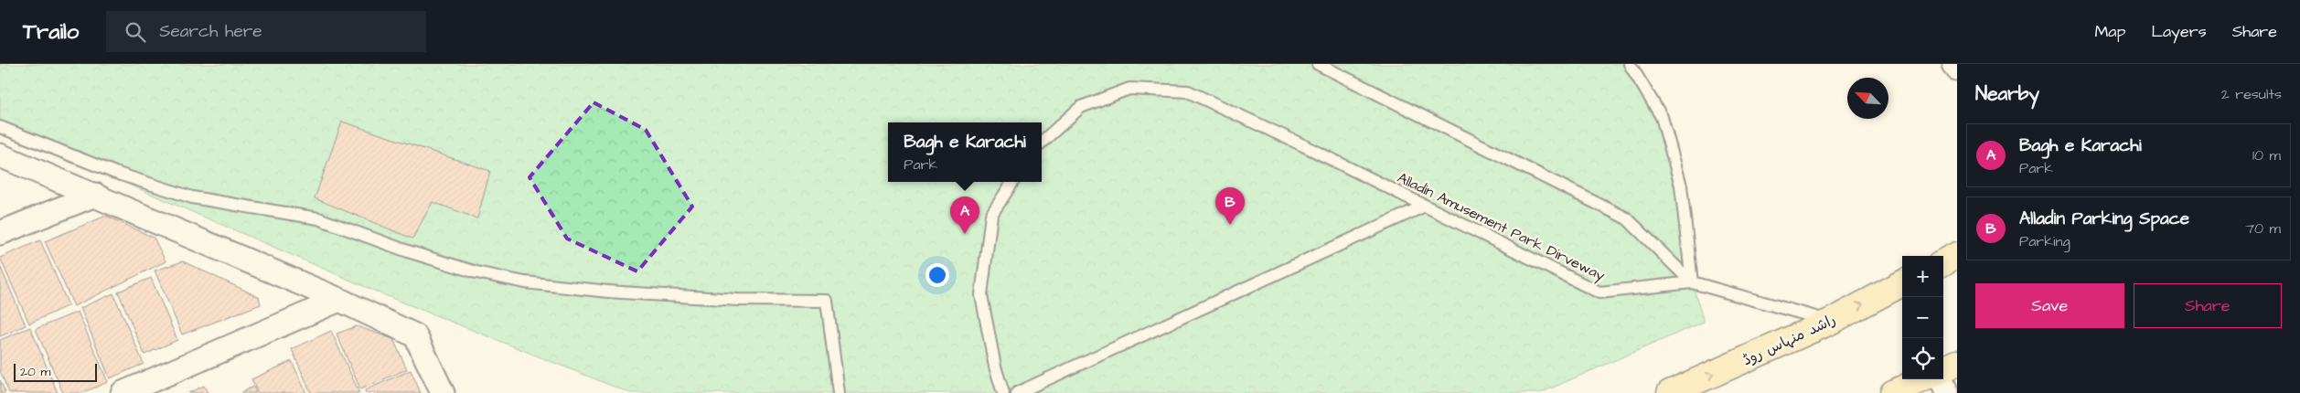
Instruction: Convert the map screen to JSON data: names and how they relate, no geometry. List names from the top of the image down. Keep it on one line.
{"streets":{"main road":["راشد منہاس روڈ"],"lane":["Alladin Amusement Park Dirveway"]},"one_way":["راشد منہاس روڈ"],"scale_bar":"20 m","north":"top left","page":{"header":"Trailo","search":"Search here","nav":["Map","Layers","Share"],"heading":["Nearby","2 results"],"popup":["Bagh e Karachi","Park"],"list":[{"mark":"A","name":"Bagh e Karachi","note":"Park","value":"10 m"},{"mark":"B","name":"Alladin Parking Space","note":"Parking","value":"70 m"}],"pins":["B","A"],"map_buttons":["+","−"],"buttons":["Save","Share"],"scale":"20 m"}}
